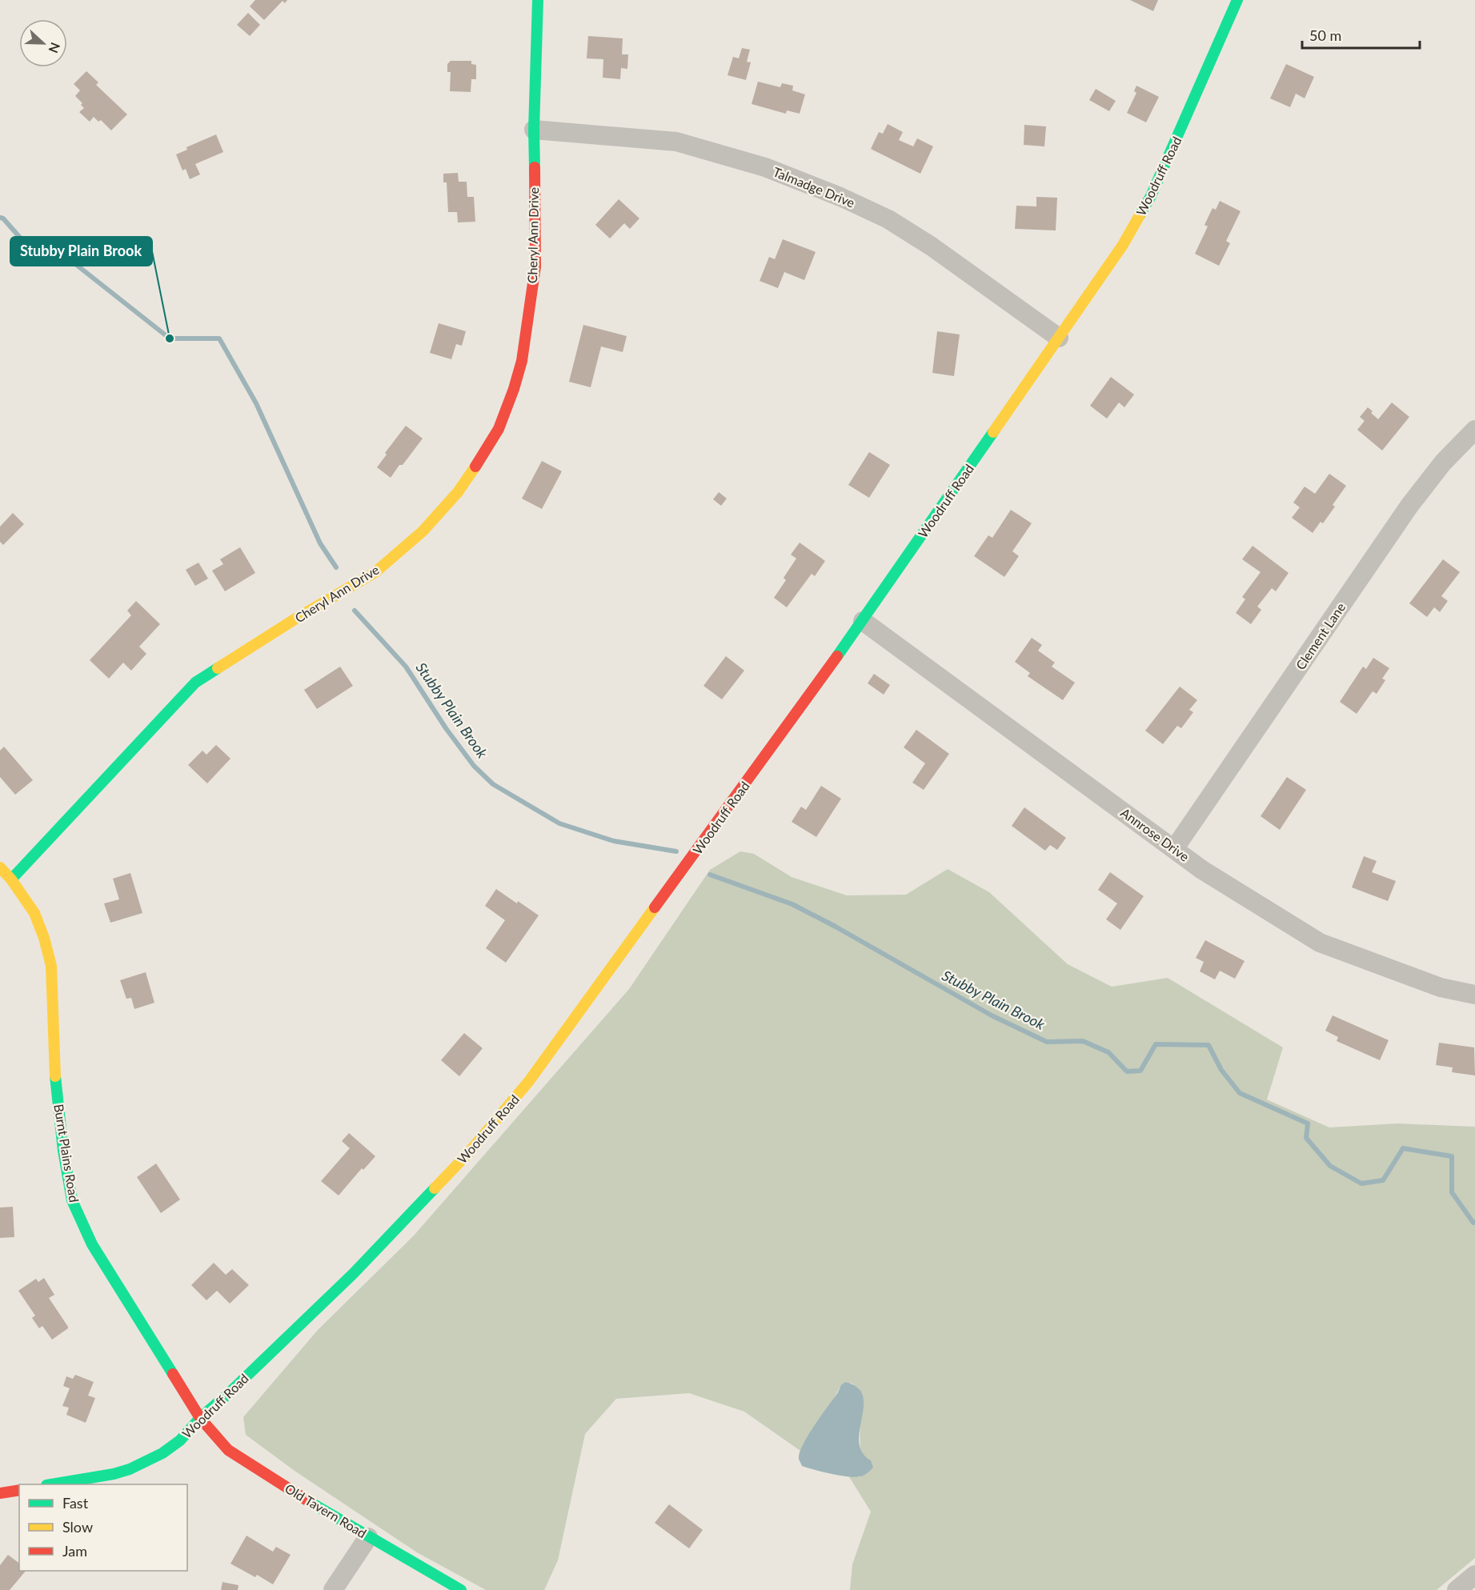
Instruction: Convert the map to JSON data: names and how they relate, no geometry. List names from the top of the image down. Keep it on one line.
{"streets":{"street":["Woodruff Road","Talmadge Drive","Cheryl Ann Drive","Clement Lane","Annrose Drive","Burnt Plains Road","Old Tavern Road"]},"crossings":[["Woodruff Road","Talmadge Drive"],["Woodruff Road","Annrose Drive"],["Woodruff Road","Burnt Plains Road"],["Woodruff Road","Old Tavern Road"],["Talmadge Drive","Cheryl Ann Drive"],["Cheryl Ann Drive","Burnt Plains Road"],["Clement Lane","Annrose Drive"],["Burnt Plains Road","Old Tavern Road"]],"water":["Stubby Plain Brook"],"places":["Stubby Plain Brook"],"legend":["Fast","Slow","Jam"],"scale_bar":"50 m","north":"right"}
